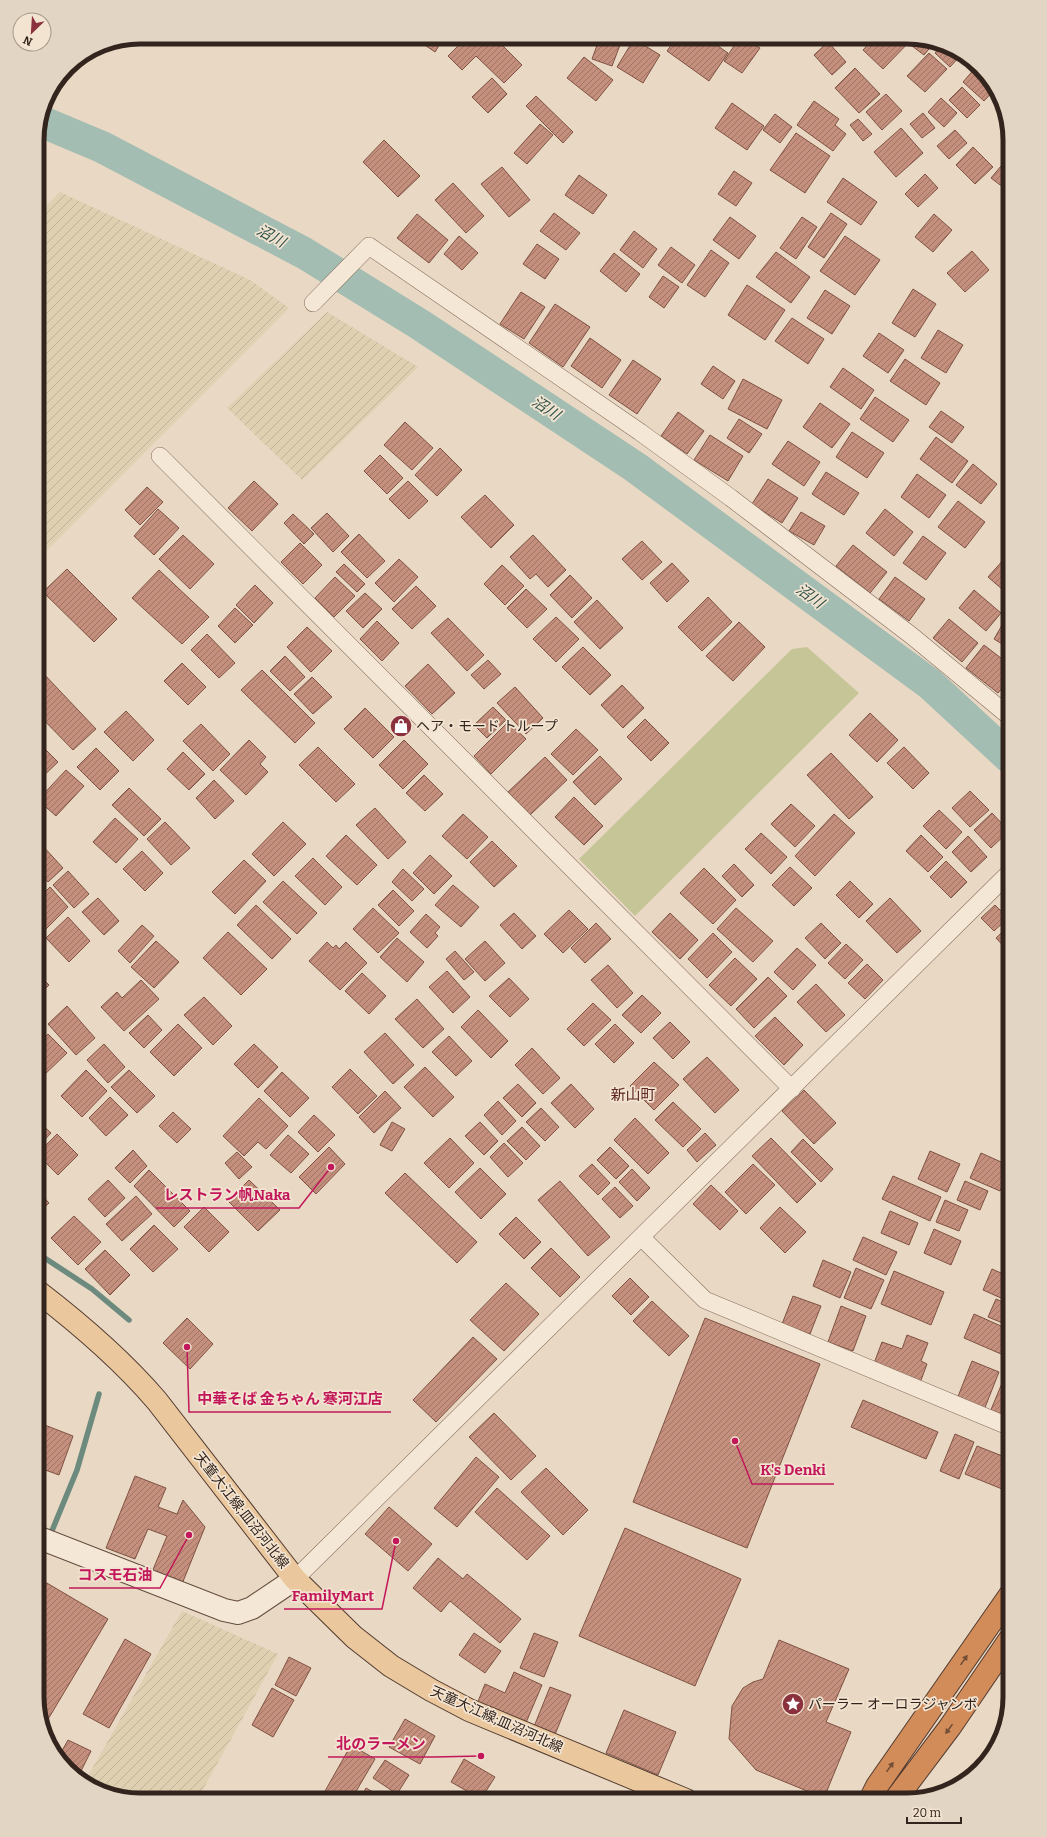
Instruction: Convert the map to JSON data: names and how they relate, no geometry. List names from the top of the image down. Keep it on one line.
{"streets":{"main road":["天童大江線;皿沼河北線"]},"districts":["新山町"],"water":["沼川"],"places":{"shop":["ヘア・モード トループ"],"other":["レストラン帆Naka","中華そば 金ちゃん 寒河江店","K's Denki","コスモ石油","FamilyMart","北のラーメン"],"place":["パーラー オーロラジャンボ"]},"scale_bar":"20 m","north":"bottom left"}
